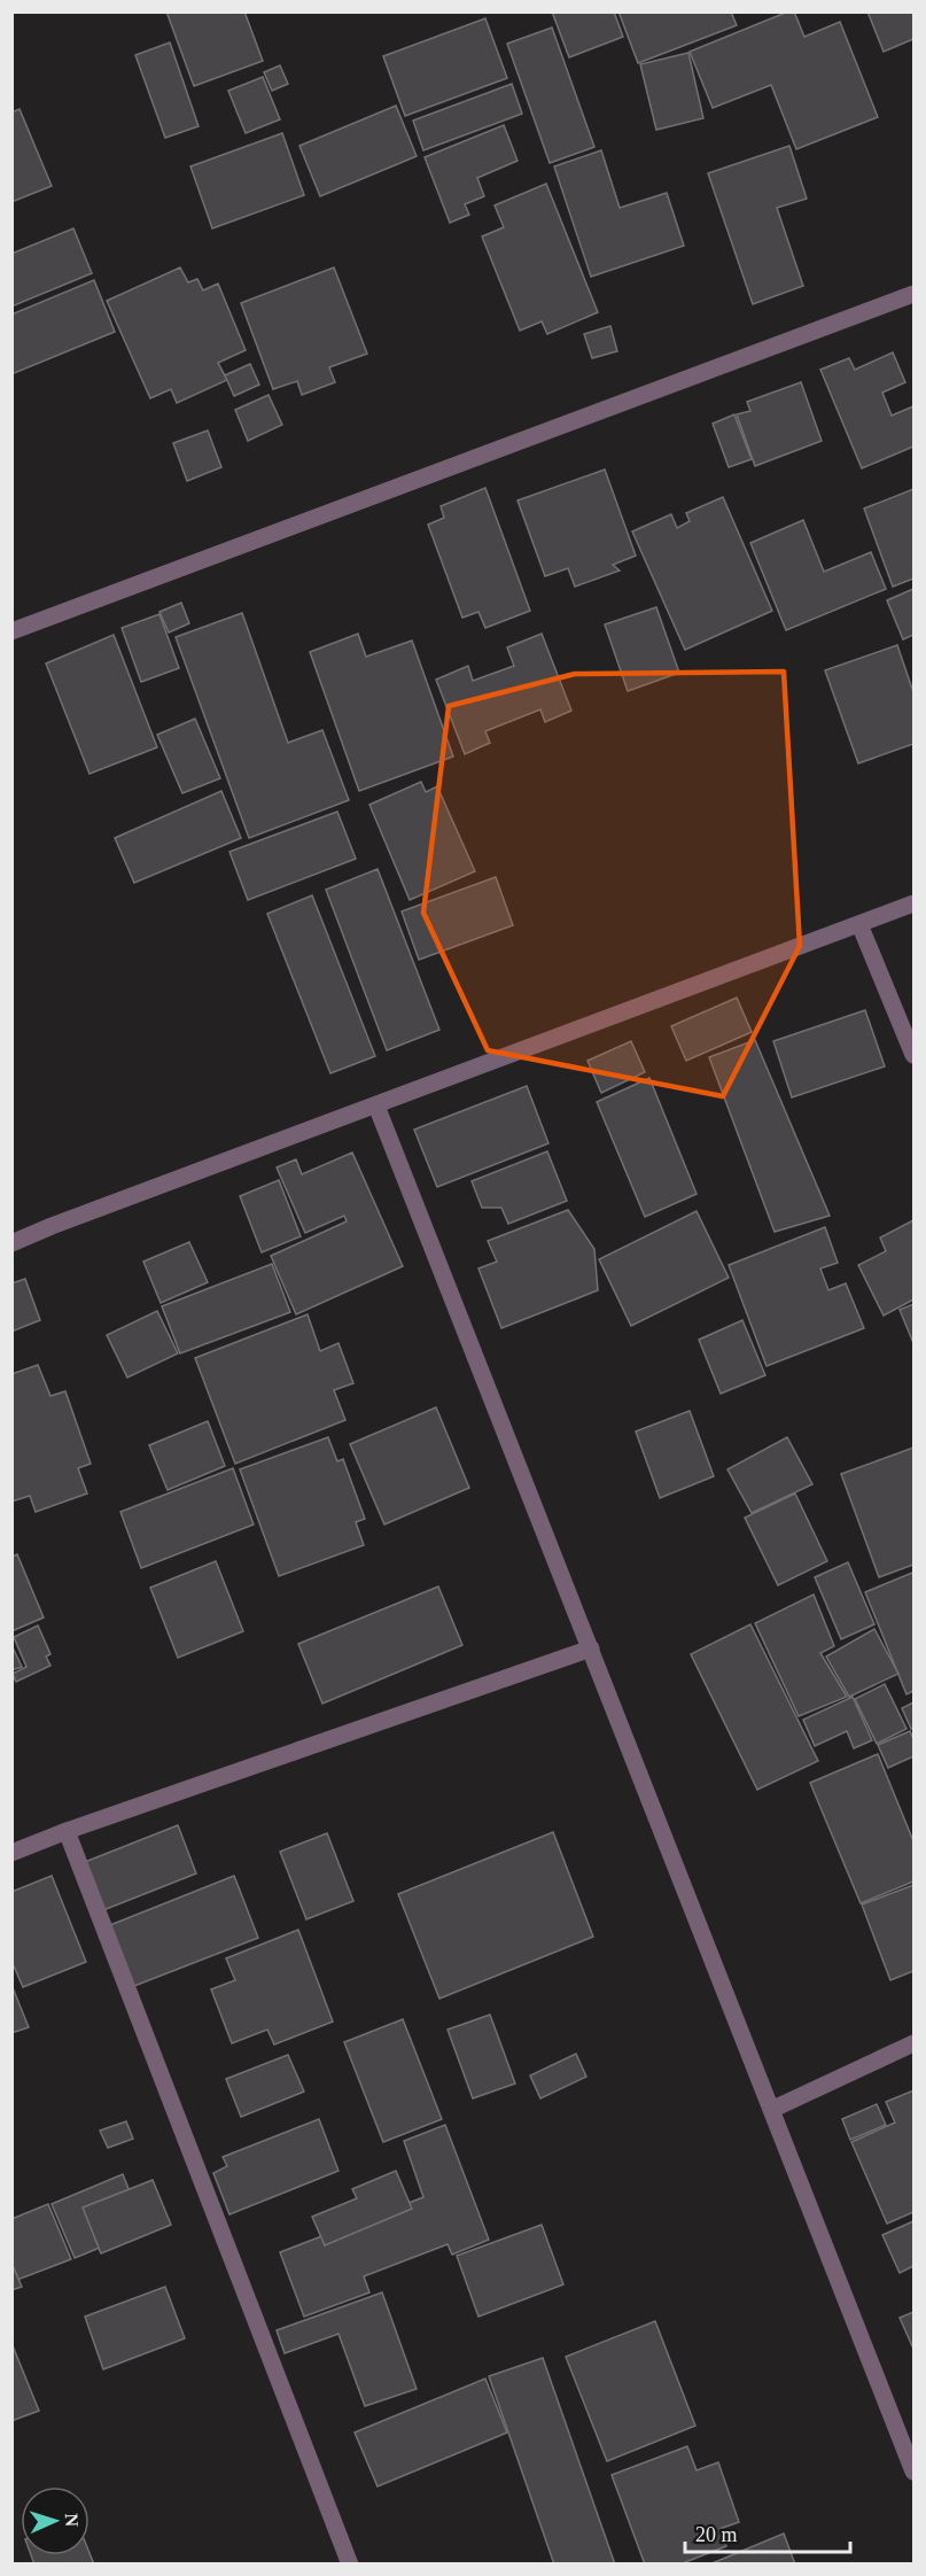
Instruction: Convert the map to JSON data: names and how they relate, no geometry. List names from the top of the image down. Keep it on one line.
{"scale_bar":"20 m","north":"right"}
